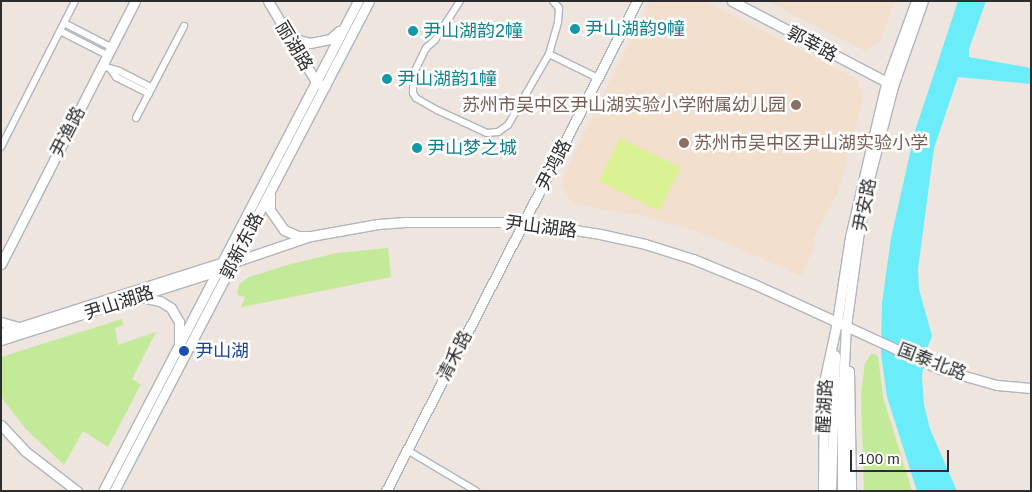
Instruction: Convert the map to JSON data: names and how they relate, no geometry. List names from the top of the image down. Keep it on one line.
{"streets":{"main road":["郭莘路","丽湖路","尹渔路","尹鸿路","尹安路","尹山湖路","郭新东路","清禾路","国泰北路","醒湖路"]},"crossings":[["郭莘路","尹安路"],["丽湖路","郭新东路"],["尹鸿路","尹山湖路"],["尹鸿路","清禾路"],["尹安路","尹山湖路"],["尹安路","国泰北路"],["尹安路","醒湖路"],["尹山湖路","郭新东路"],["尹山湖路","清禾路"],["尹山湖路","国泰北路"],["尹山湖路","醒湖路"],["国泰北路","醒湖路"]],"places":["尹山湖韵9幢","尹山湖韵2幢","尹山湖韵1幢","苏州市吴中区尹山湖实验小学附属幼儿园","苏州市吴中区尹山湖实验小学","尹山梦之城","尹山湖"],"scale_bar":"100 m"}
